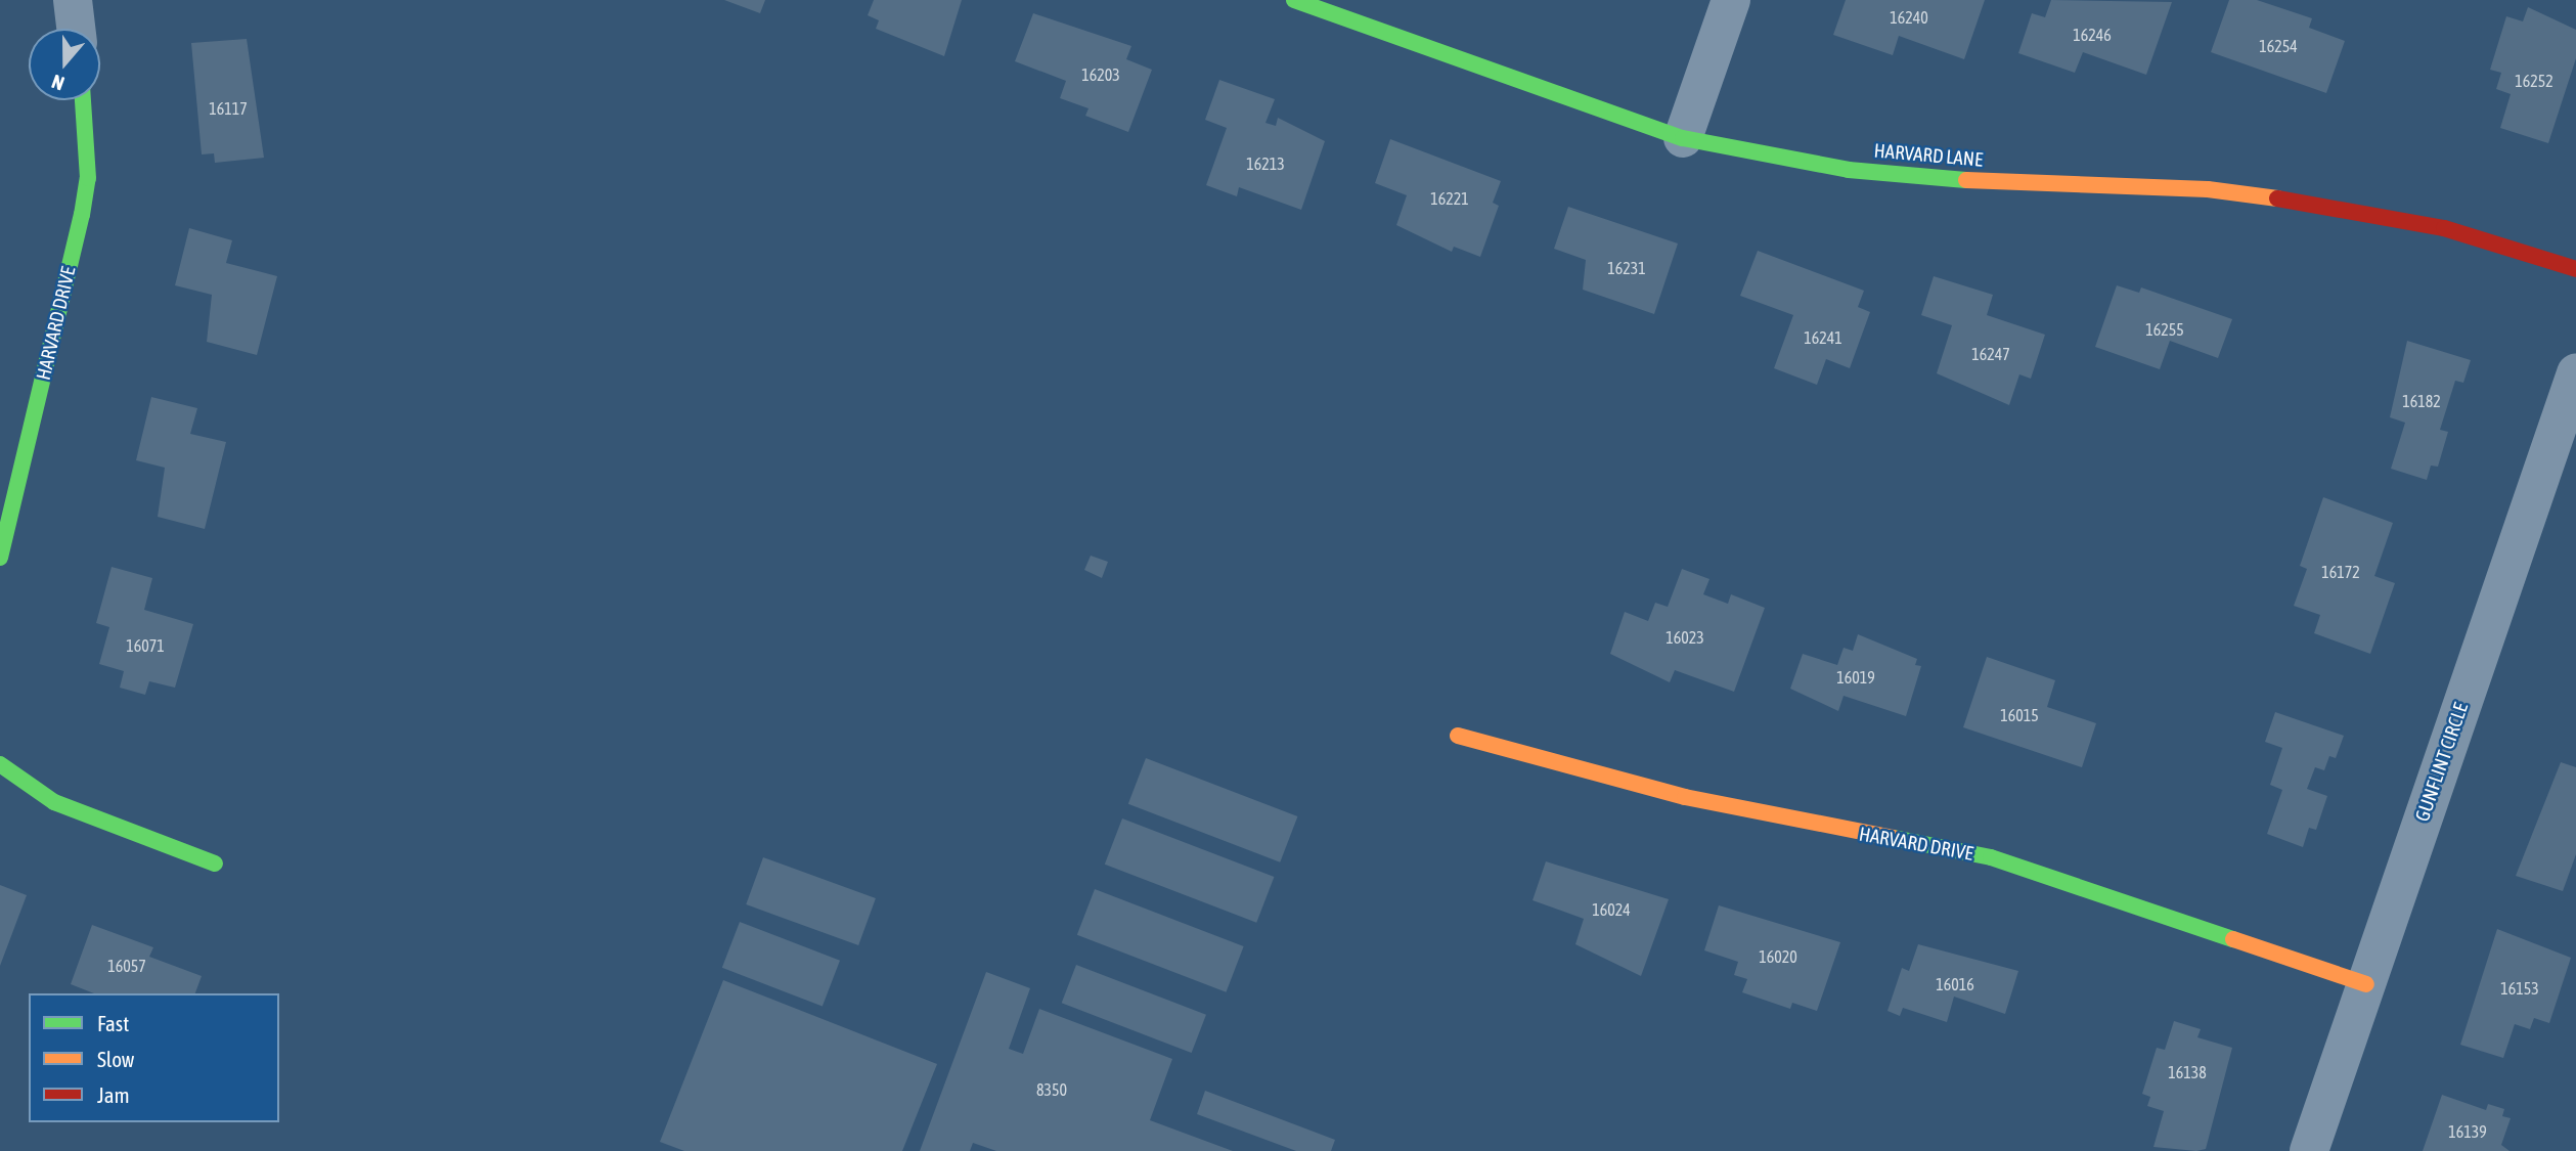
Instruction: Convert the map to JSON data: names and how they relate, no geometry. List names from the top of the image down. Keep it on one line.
{"streets":{"street":["HARVARD LANE","HARVARD DRIVE","GUNFLINT CIRCLE"]},"crossings":[["HARVARD DRIVE","GUNFLINT CIRCLE"]],"house_numbers":["16240","16246","16254","16203","16252","16117","16213","16221","16231","16255","16241","16247","16182","16172","16023","16071","16019","16015","16024","16020","16057","16016","16153","16138","8350","16139"],"legend":["Fast","Slow","Jam"],"north":"bottom"}
